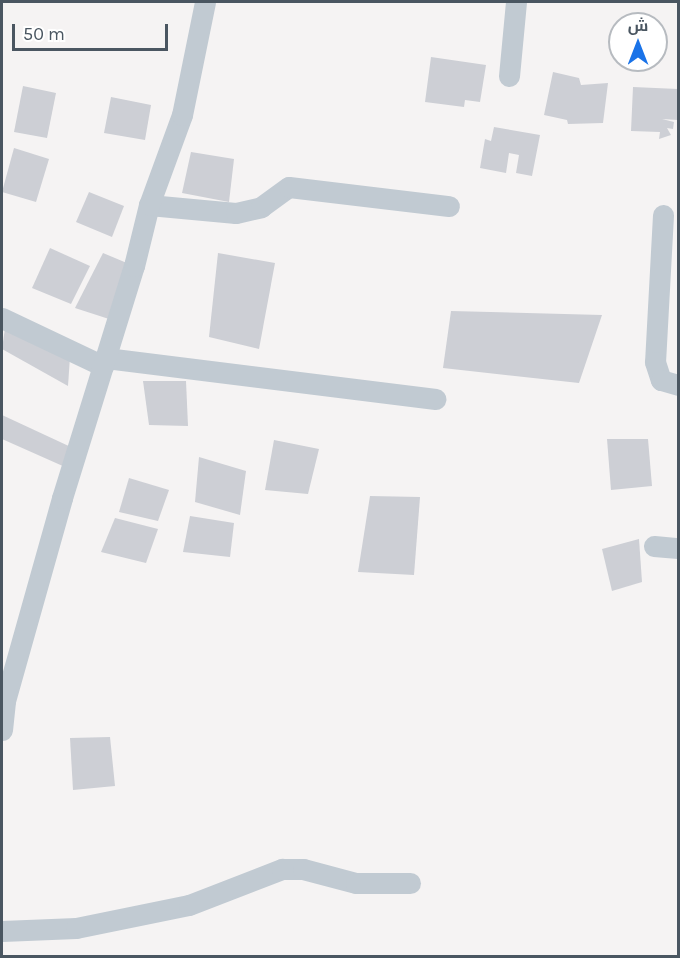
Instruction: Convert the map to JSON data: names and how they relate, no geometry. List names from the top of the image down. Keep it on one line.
{"scale_bar":"50 m","north":"top"}
